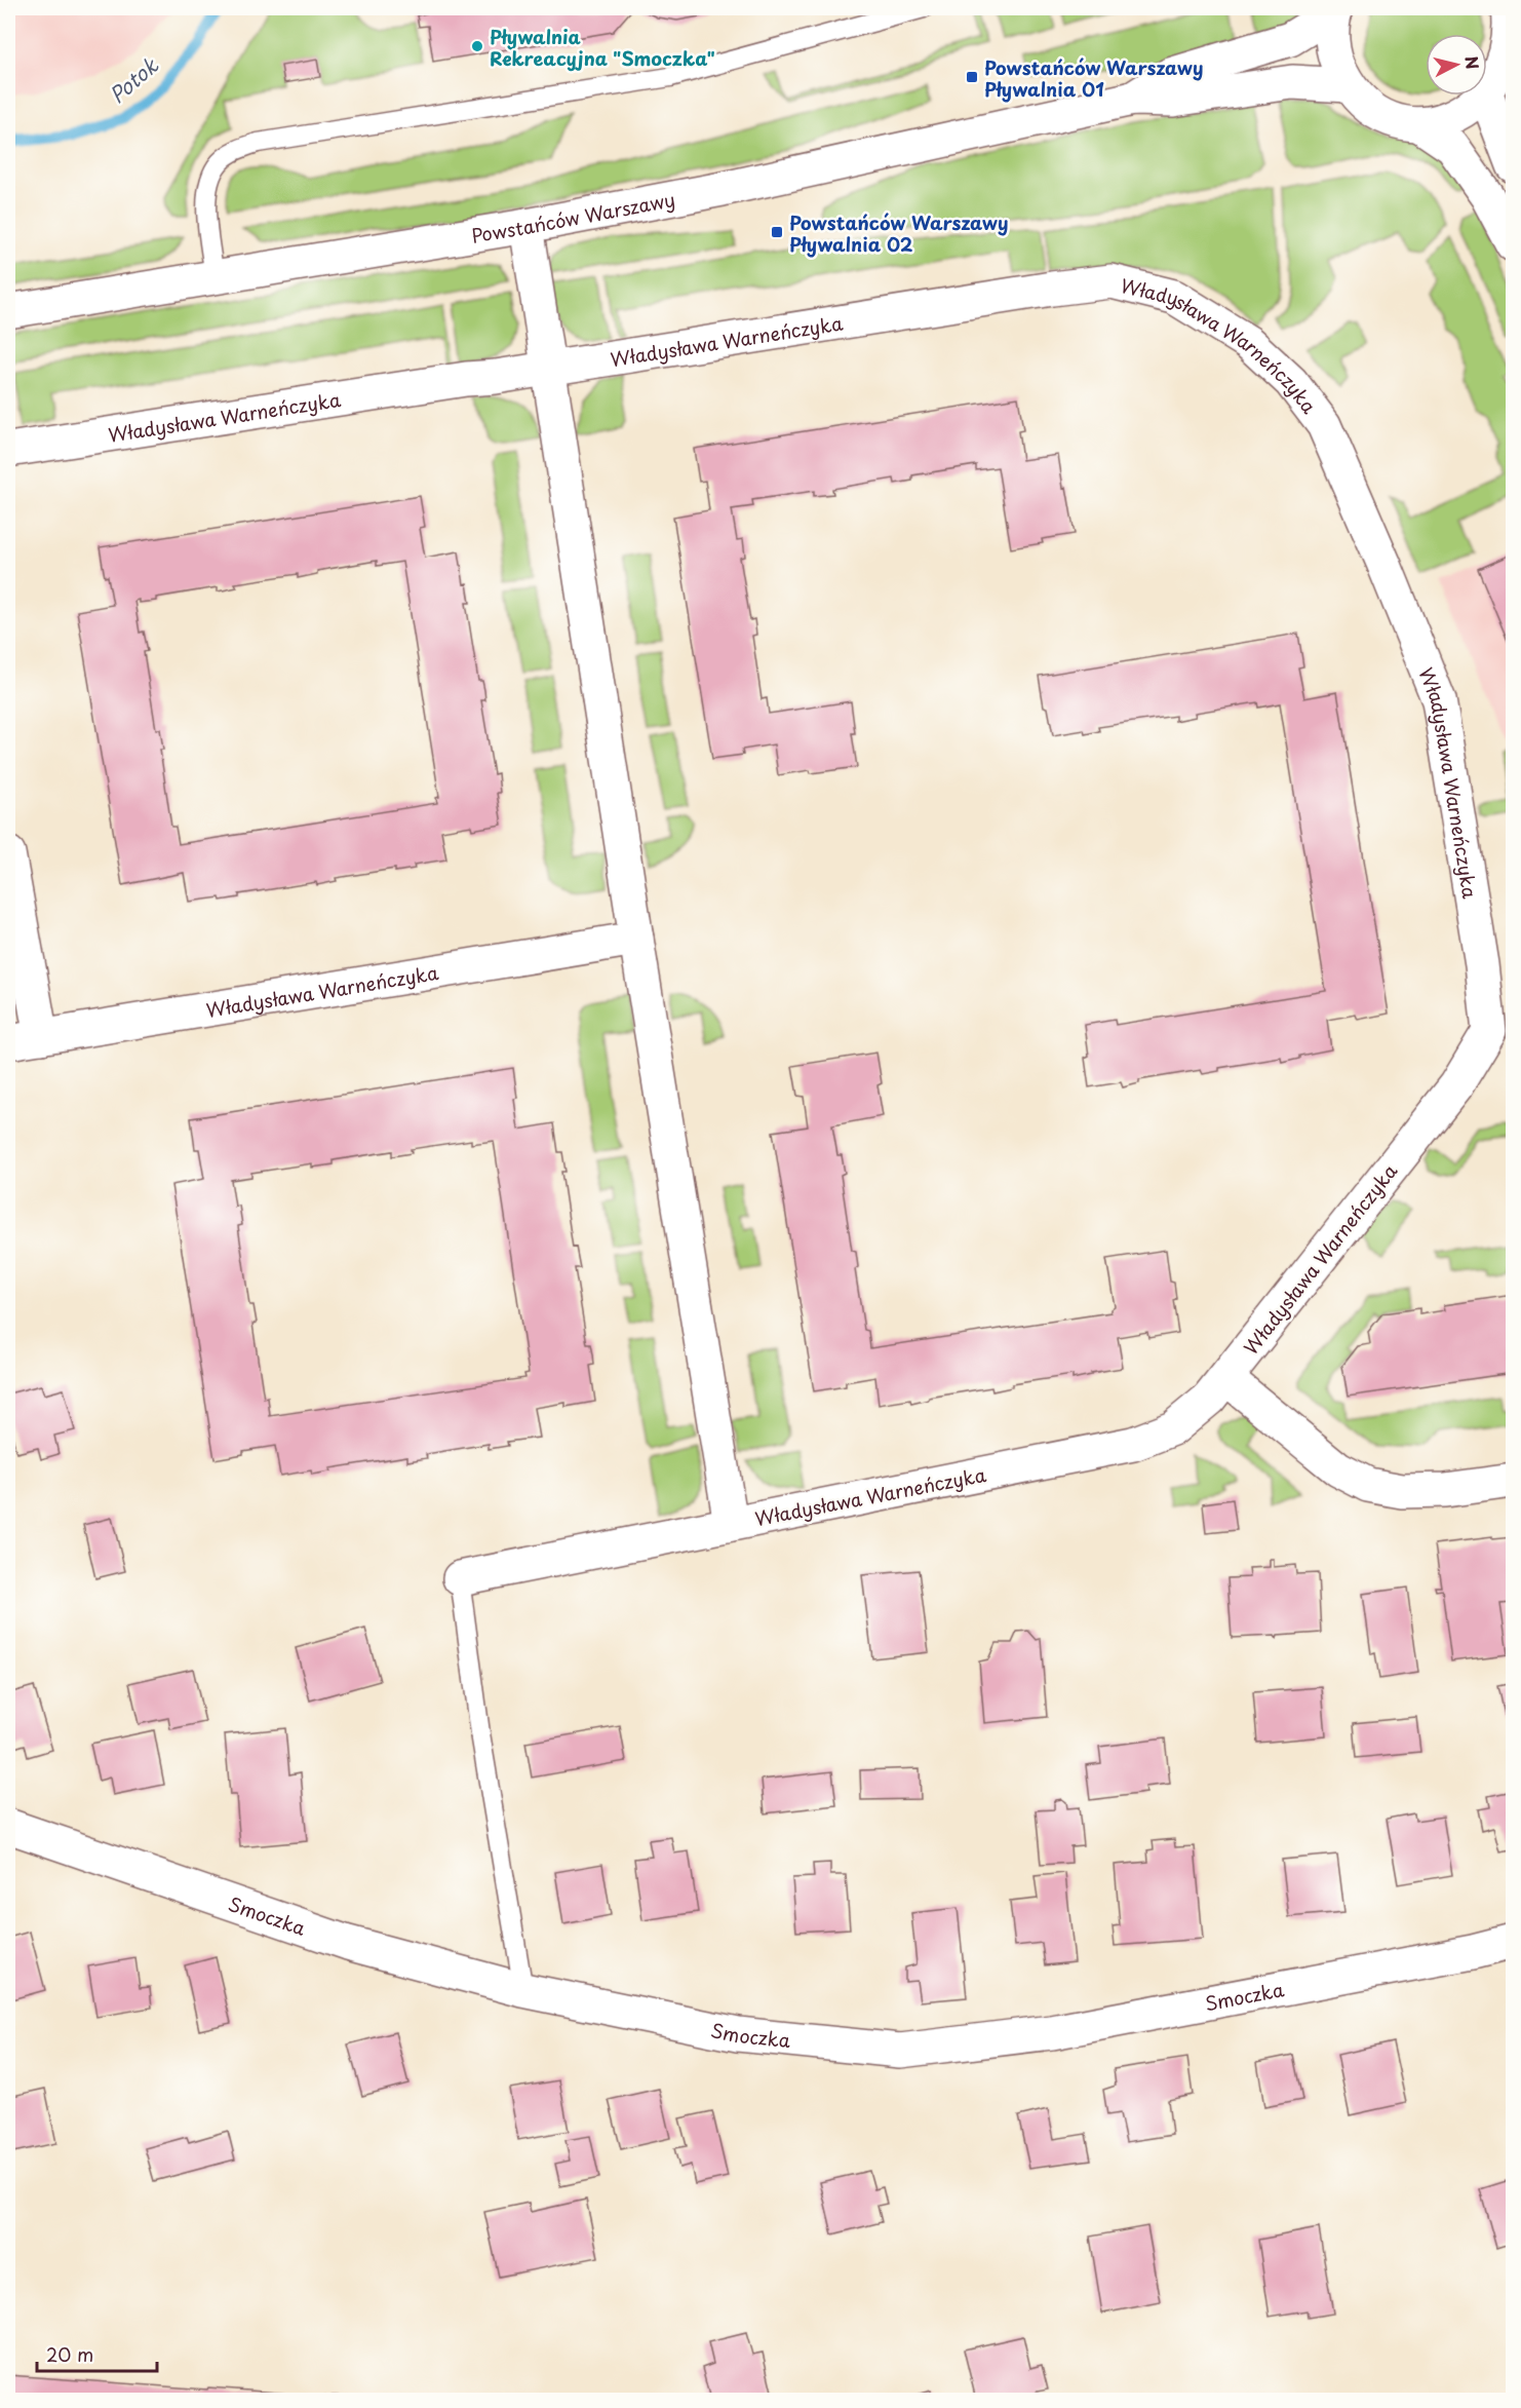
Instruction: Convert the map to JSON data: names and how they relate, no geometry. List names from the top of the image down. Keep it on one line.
{"streets":{"street":["Powstańców Warszawy","Władysława Warneńczyka","Smoczka"]},"crossings":[["Powstańców Warszawy","Władysława Warneńczyka"]],"water":["Potok"],"places":{"other":["Pływalnia Rekreacyjna \"Smoczka\""],"transit":["Powstańców Warszawy Pływalnia 01","Powstańców Warszawy Pływalnia 02"]},"scale_bar":"20 m","north":"right"}
